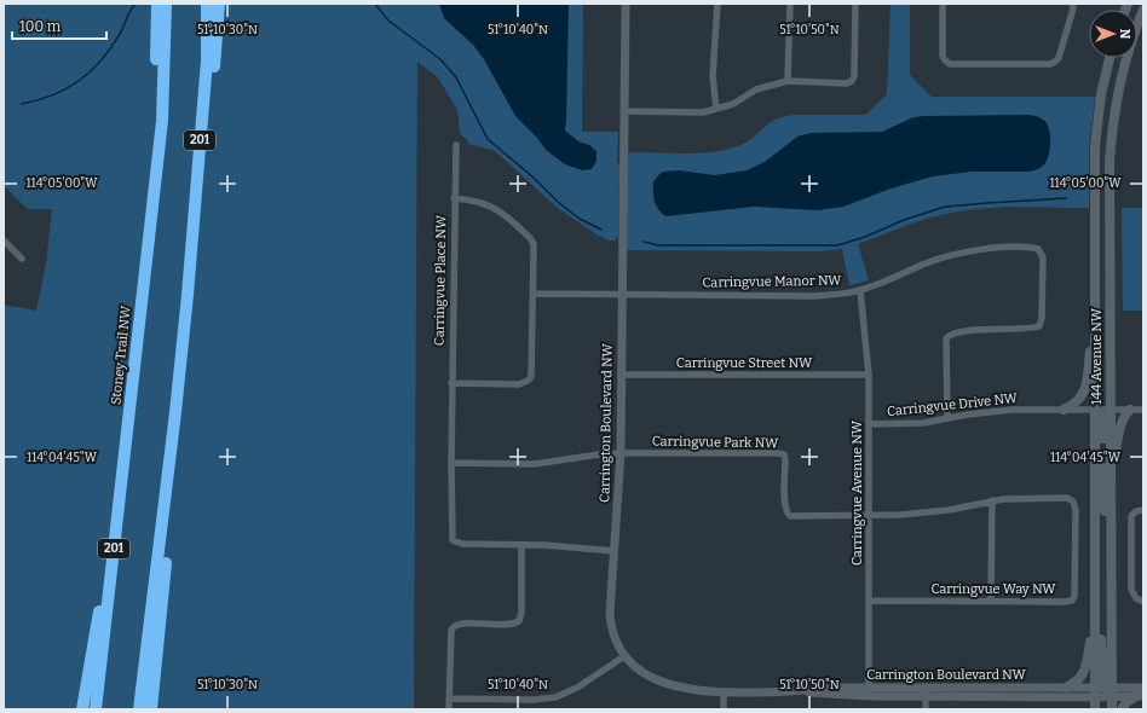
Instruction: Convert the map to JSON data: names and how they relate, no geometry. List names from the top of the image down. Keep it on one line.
{"streets":{"highway":["201","Stoney Trail NW"],"main road":["144 Avenue NW"],"street":["Carringvue Place NW","Carringvue Manor NW","Carringvue Street NW","Carringvue Drive NW","Carrington Boulevard NW","Carringvue Park NW","Carringvue Avenue NW","Carringvue Way NW"]},"crossings":[["Carringvue Place NW","Carringvue Manor NW"],["Carringvue Place NW","Carrington Boulevard NW"],["Carringvue Manor NW","Carringvue Drive NW"],["Carringvue Manor NW","Carrington Boulevard NW"],["Carringvue Manor NW","Carringvue Avenue NW"],["144 Avenue NW","Carringvue Drive NW"],["144 Avenue NW","Carrington Boulevard NW"],["Carringvue Street NW","Carrington Boulevard NW"],["Carringvue Street NW","Carringvue Avenue NW"],["Carringvue Drive NW","Carringvue Avenue NW"],["Carrington Boulevard NW","Carringvue Park NW"],["Carrington Boulevard NW","Carringvue Avenue NW"],["Carringvue Park NW","Carringvue Avenue NW"],["Carringvue Park NW","Carringvue Way NW"],["Carringvue Avenue NW","Carringvue Way NW"]],"scale_bar":"100 m","north":"right","coordinates":["51°10'30\"N","51°10'40\"N","51°10'50\"N","114°05'00\"W","114°04'45\"W"]}
